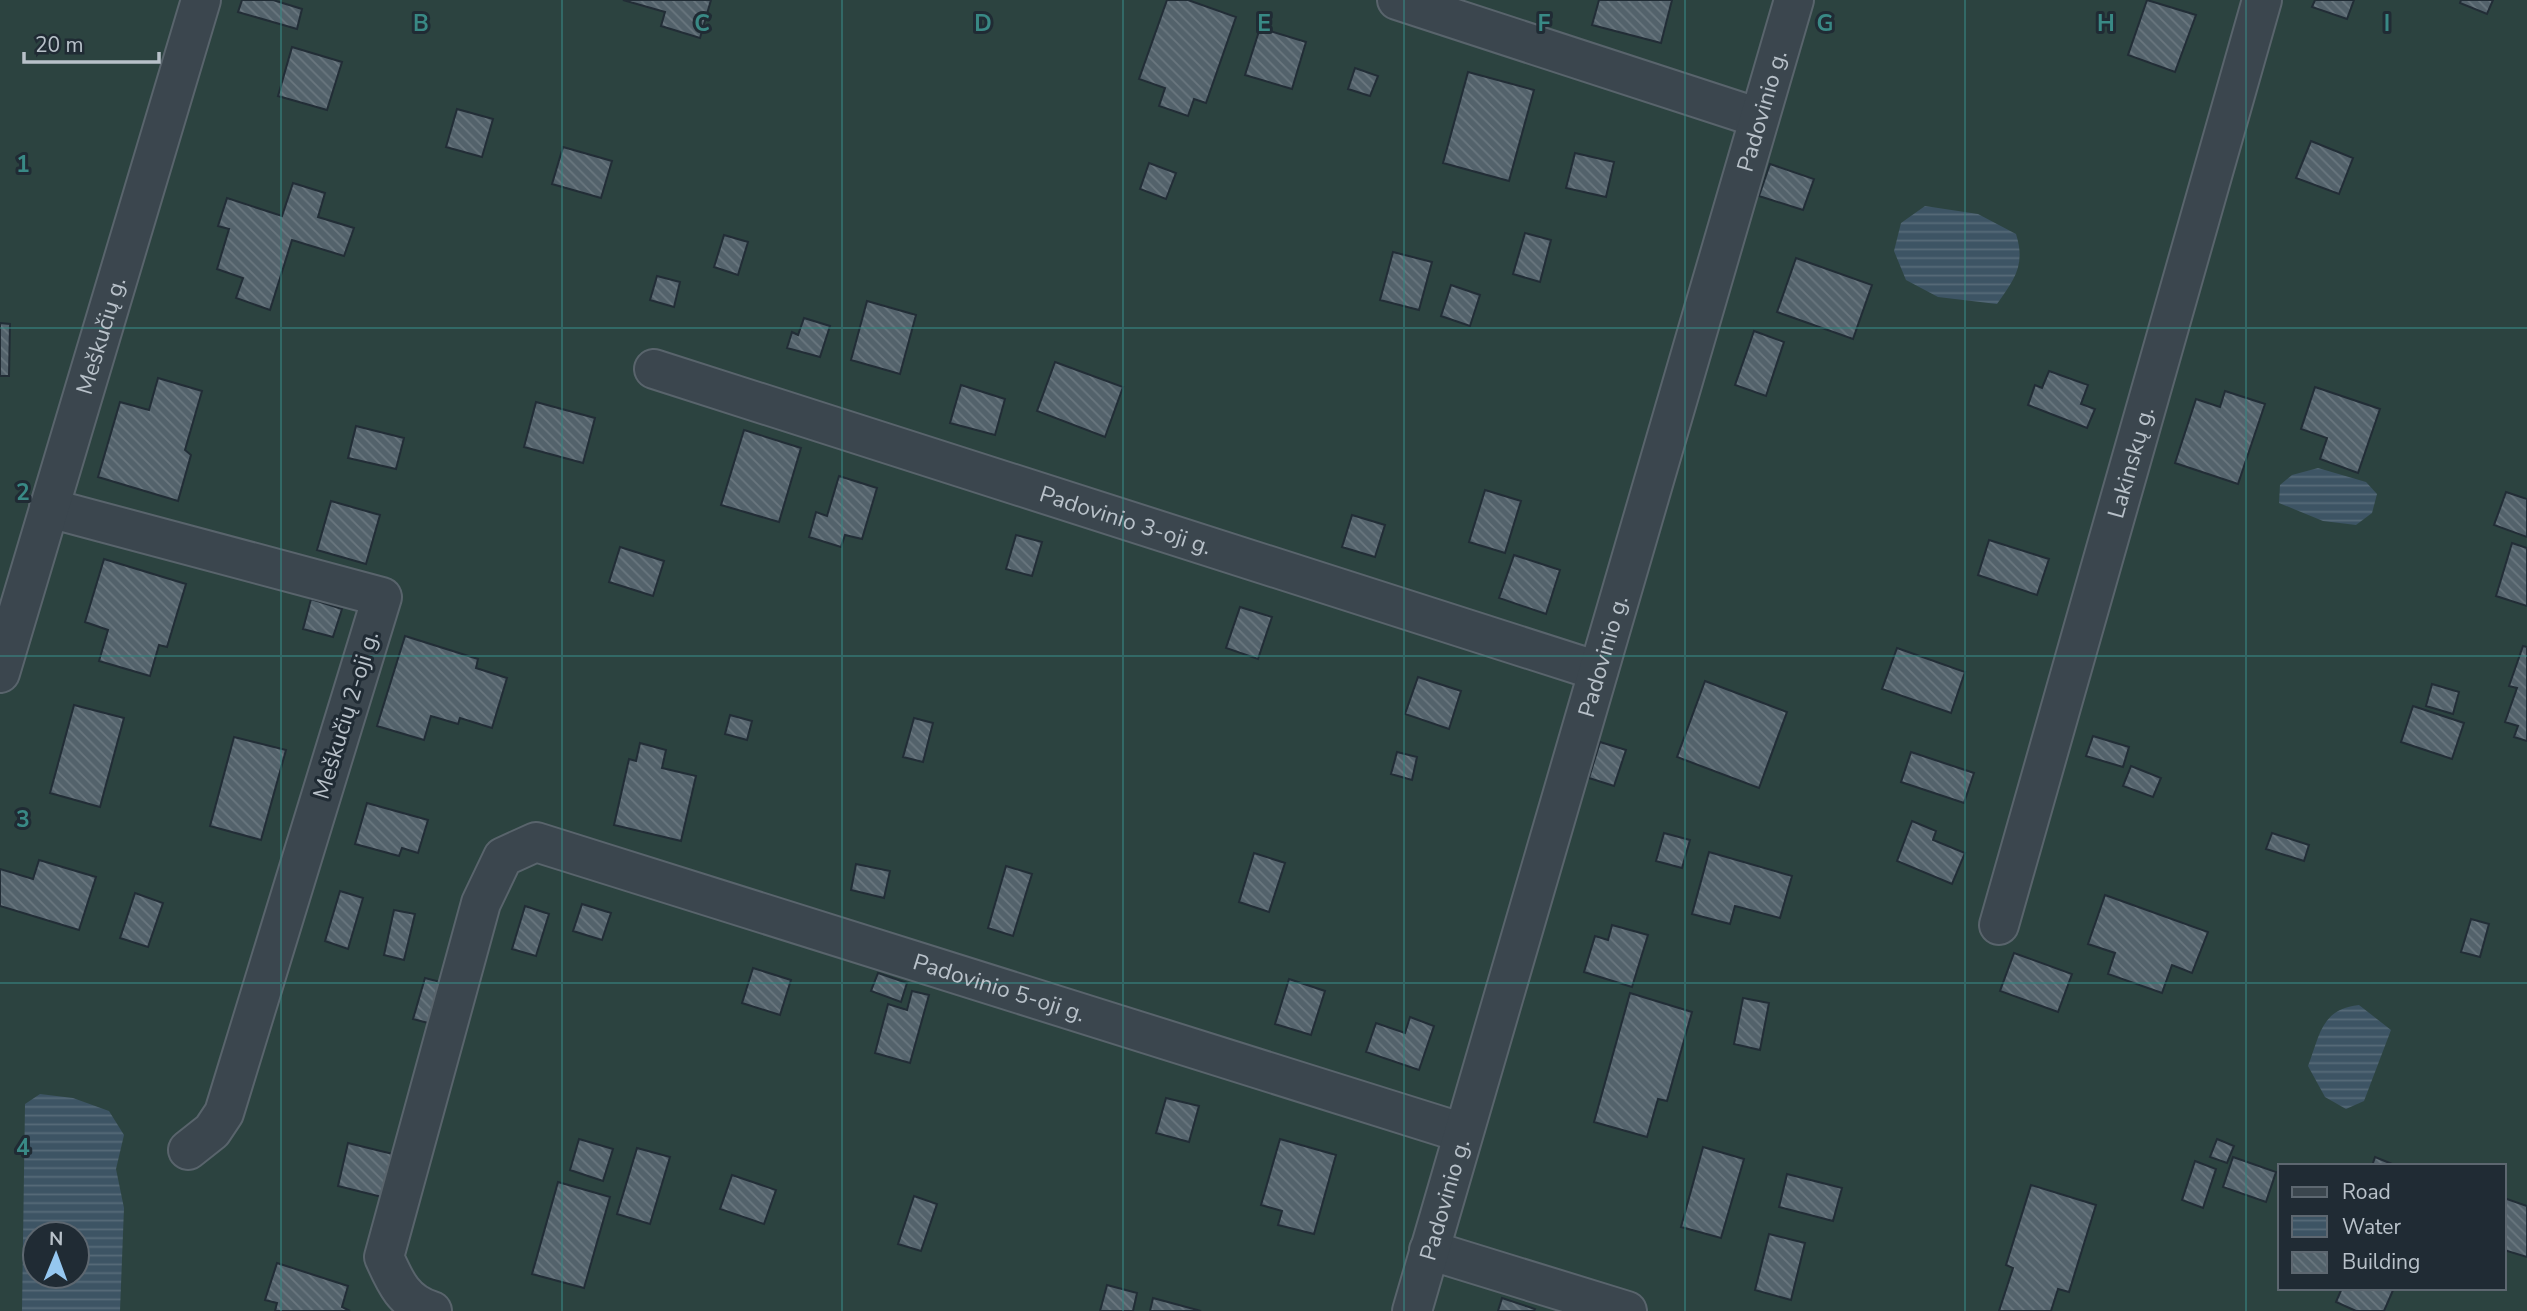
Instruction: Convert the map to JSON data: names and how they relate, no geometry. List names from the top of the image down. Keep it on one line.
{"streets":{"street":["Padovinio g.","Meškučių g.","Lakinskų g.","Padovinio 3-oji g.","Meškučių 2-oji g.","Padovinio 5-oji g."]},"crossings":[["Padovinio g.","Padovinio 3-oji g."],["Padovinio g.","Padovinio 5-oji g."],["Meškučių g.","Meškučių 2-oji g."]],"legend":["Road","Water","Building"],"scale_bar":"20 m","north":"top","grid":{"columns":["B","C","D","E","F","G","H","I"],"rows":["1","2","3","4"]}}
